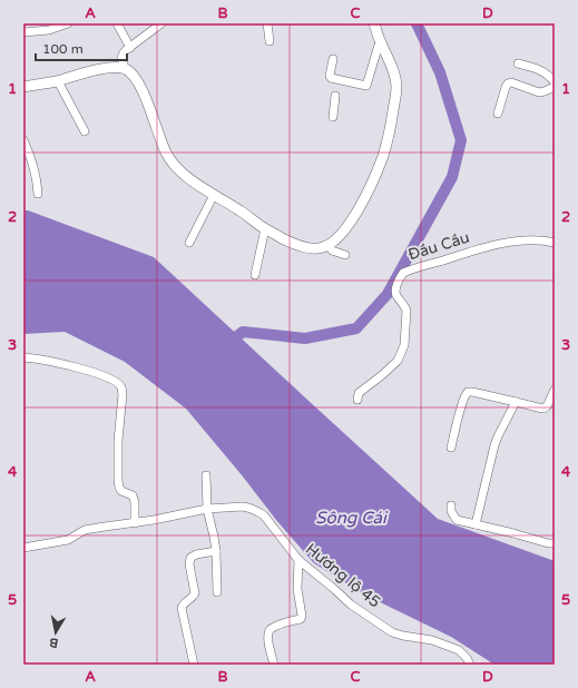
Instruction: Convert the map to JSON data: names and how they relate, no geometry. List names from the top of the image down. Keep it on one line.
{"streets":{"street":["Đầu Cầu","Hương lộ 45"]},"water":["Sông Cái"],"scale_bar":"100 m","north":"bottom","grid":{"columns":["A","B","C","D"],"rows":["1","2","3","4","5"]}}
